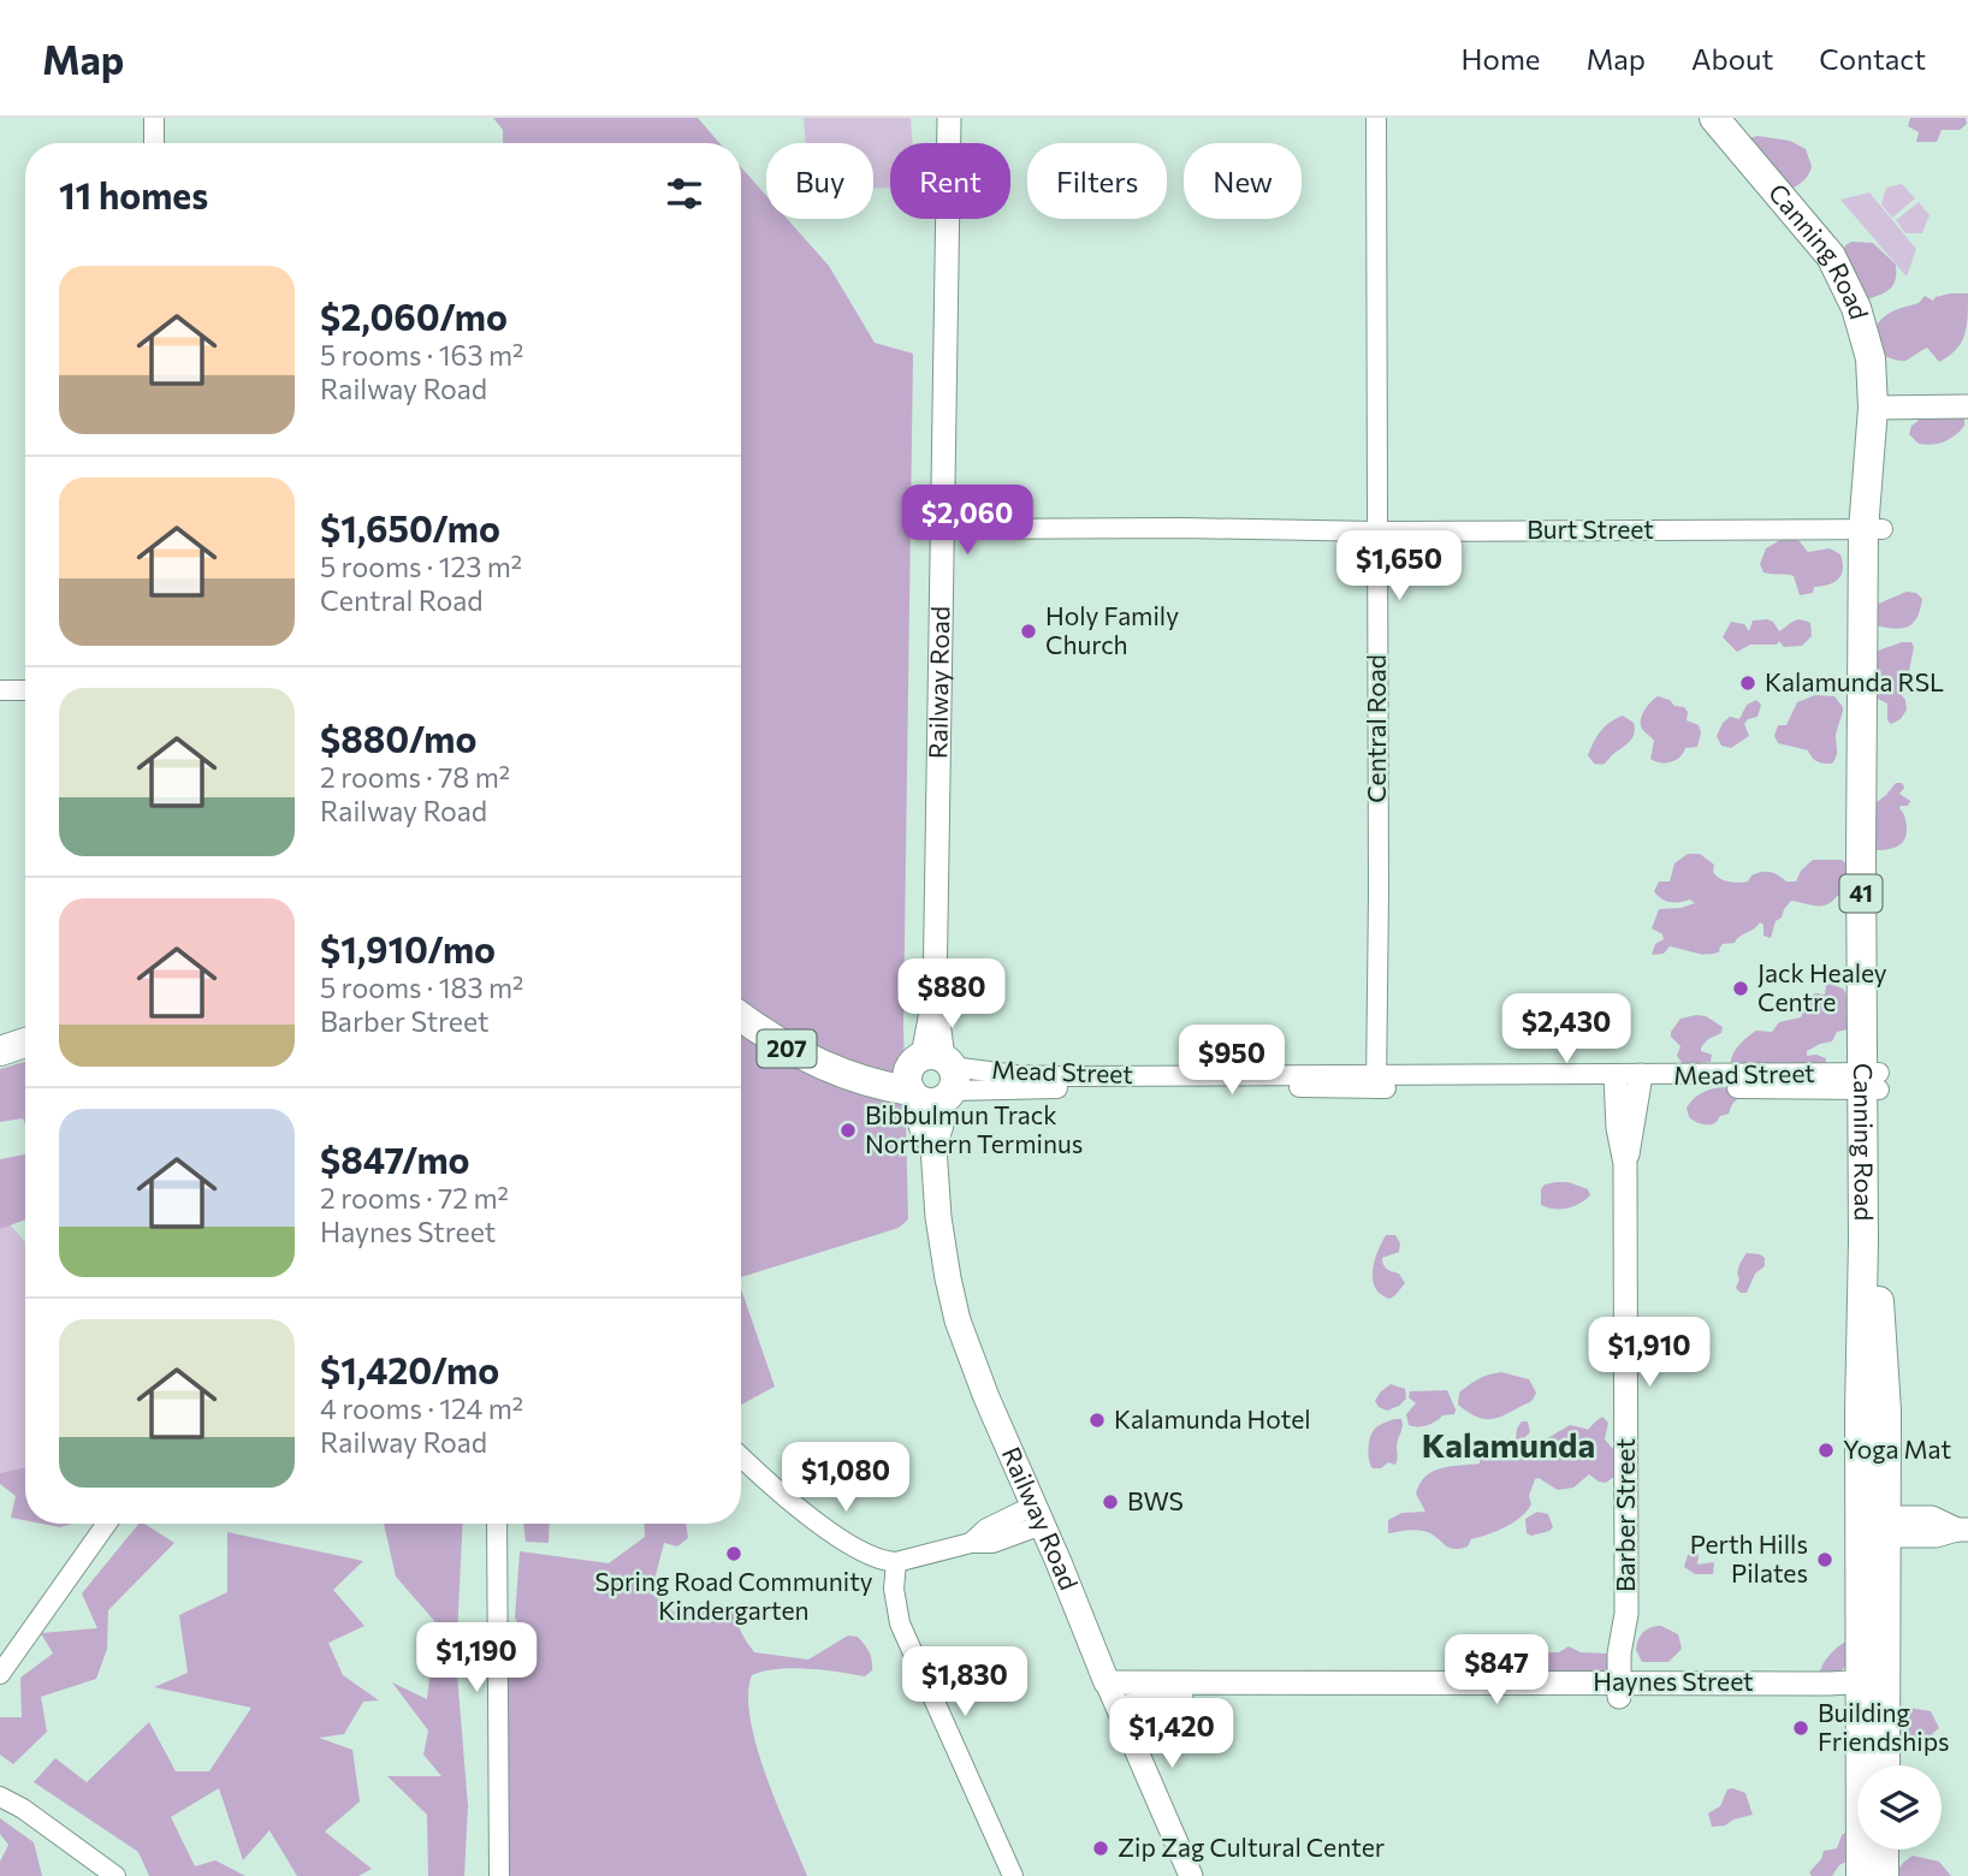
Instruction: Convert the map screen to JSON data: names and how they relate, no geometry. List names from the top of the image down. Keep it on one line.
{"streets":{"main road":["Canning Road","Railway Road","41","207"],"street":["Burt Street","Central Road","Mead Street","Barber Street","Haynes Street"]},"crossings":[["Canning Road","Burt Street"],["Canning Road","Mead Street"],["Canning Road","Haynes Street"],["Burt Street","Railway Road"],["Burt Street","Central Road"],["Railway Road","207"],["Railway Road","Mead Street"],["Railway Road","Haynes Street"],["Central Road","Mead Street"],["207","Mead Street"],["Mead Street","Barber Street"],["Barber Street","Haynes Street"]],"districts":["Kalamunda"],"places":["Holy Family Church","Kalamunda RSL","Jack Healey Centre","Bibbulmun Track Northern Terminus","Kalamunda Hotel","Yoga Mat","BWS","Spring Road Community Kindergarten","Perth Hills Pilates","Building Friendships","Zip Zag Cultural Center"],"page":{"header":"Map","nav":["Home","Map","About","Contact"],"chip":["Buy","Rent","Filters","New"],"heading":"11 homes","list":[{"name":"$2,060/mo","note":"5 rooms · 163 m² · Railway Road"},{"name":"$1,650/mo","note":"5 rooms · 123 m² · Central Road"},{"name":"$880/mo","note":"2 rooms · 78 m² · Railway Road"},{"name":"$1,910/mo","note":"5 rooms · 183 m² · Barber Street"},{"name":"$847/mo","note":"2 rooms · 72 m² · Haynes Street"},{"name":"$1,420/mo","note":"4 rooms · 124 m² · Railway Road"}],"price":["$2,060","$1,650","$880","$2,430","$950","$1,910","$1,080","$1,190","$847","$1,830","$1,420"]}}
